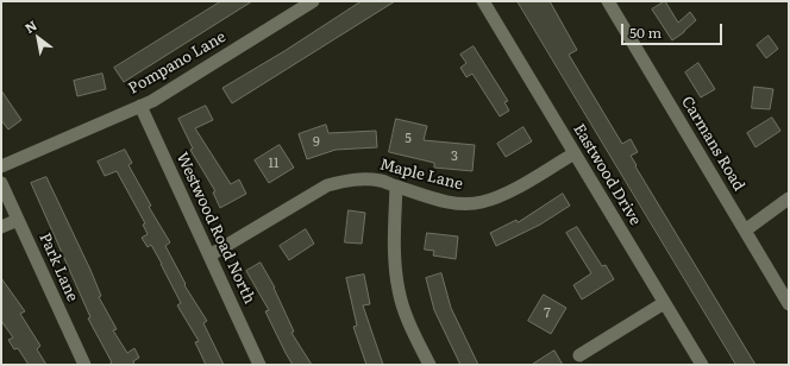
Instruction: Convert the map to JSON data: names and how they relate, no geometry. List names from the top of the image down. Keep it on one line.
{"streets":{"street":["Pompano Lane","Carmans Road","Maple Lane","Eastwood Drive","Westwood Road North","Park Lane"]},"crossings":[["Pompano Lane","Westwood Road North"],["Maple Lane","Eastwood Drive"],["Maple Lane","Westwood Road North"]],"house_numbers":["5","9","3","11","7"],"scale_bar":"50 m","north":"top left"}
